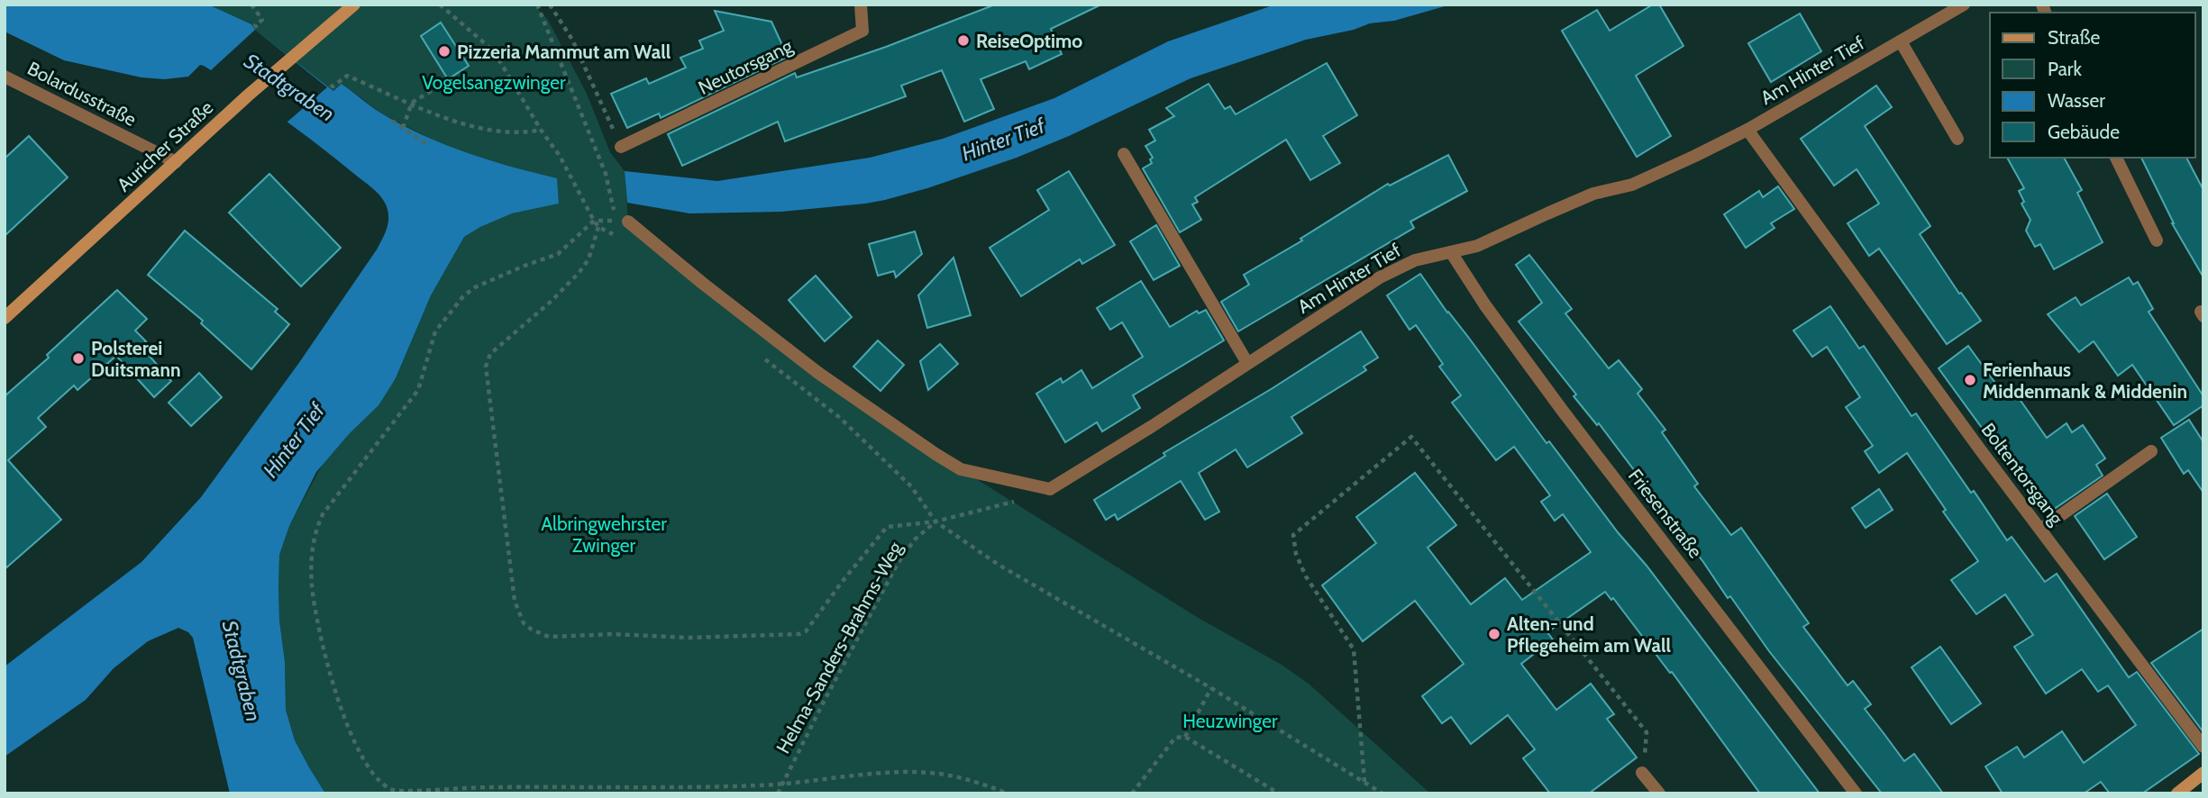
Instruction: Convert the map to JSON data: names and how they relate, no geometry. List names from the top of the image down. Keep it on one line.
{"streets":{"street":["Neutorsgang","Am Hinter Tief","Bolardusstraße","Auricher Straße","Boltentorsgang","Friesenstraße"],"path":["Helma-Sanders-Brahms-Weg"]},"crossings":[["Am Hinter Tief","Boltentorsgang"],["Am Hinter Tief","Friesenstraße"],["Bolardusstraße","Auricher Straße"]],"water":["Stadtgraben","Hinter Tief"],"parks":["Vogelsangzwinger","Albringwehrster Zwinger","Heuzwinger"],"places":["ReiseOptimo","Pizzeria Mammut am Wall","Polsterei Duitsmann","Ferienhaus Middenmank & Middenin","Alten- und Pflegeheim am Wall"],"legend":["Straße","Park","Wasser","Gebäude"]}
